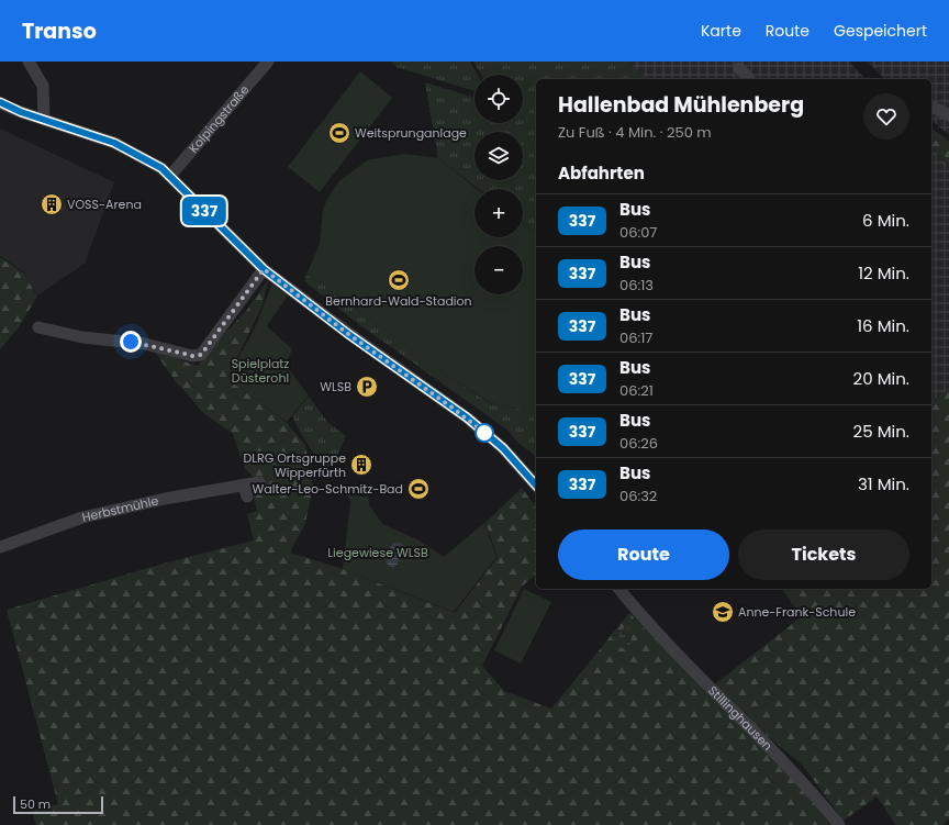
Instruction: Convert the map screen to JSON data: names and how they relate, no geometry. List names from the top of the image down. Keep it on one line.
{"streets":{"street":["Kolpingstraße","Herbstmühle","Stillinghausen"]},"parks":["Spielplatz Düsterohl","Liegewiese WLSB"],"places":{"sports":["Weitsprunganlage","Bernhard-Wald-Stadion","Walter-Leo-Schmitz-Bad"],"building":["VOSS-Arena","DLRG Ortsgruppe Wipperfürth"],"parking":["WLSB"],"school or university":["Anne-Frank-Schule"]},"lines":["bus line 337"],"scale_bar":"50 m","page":{"header":"Transo","nav":["Karte","Route","Gespeichert"],"on_map":"337","map_buttons":["+","−"],"heading":[["Hallenbad Mühlenberg","Zu Fuß · 4 Min. · 250 m"],"Abfahrten"],"list":[{"mark":"337","name":"Bus","note":"06:07","value":"6 Min."},{"mark":"337","name":"Bus","note":"06:13","value":"12 Min."},{"mark":"337","name":"Bus","note":"06:17","value":"16 Min."},{"mark":"337","name":"Bus","note":"06:21","value":"20 Min."},{"mark":"337","name":"Bus","note":"06:26","value":"25 Min."},{"mark":"337","name":"Bus","note":"06:32","value":"31 Min."}],"buttons":["Route","Tickets"],"scale":"50 m"}}
